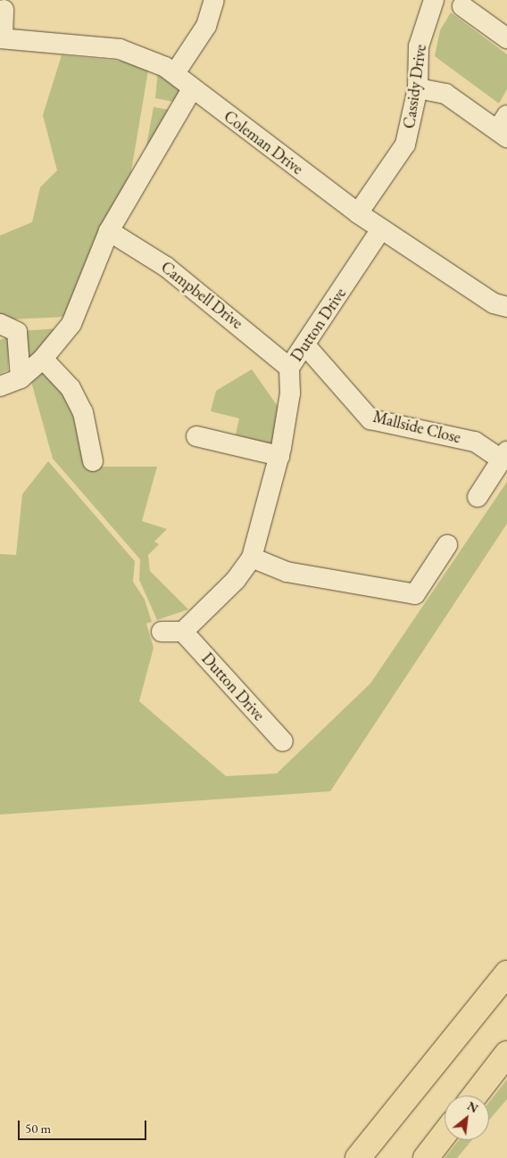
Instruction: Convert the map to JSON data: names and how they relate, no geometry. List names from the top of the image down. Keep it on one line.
{"streets":{"street":["Cassidy Drive","Coleman Drive","Campbell Drive","Dutton Drive","Mallside Close"]},"crossings":[["Cassidy Drive","Coleman Drive"],["Coleman Drive","Dutton Drive"],["Campbell Drive","Dutton Drive"],["Dutton Drive","Mallside Close"]],"scale_bar":"50 m","north":"top right"}
